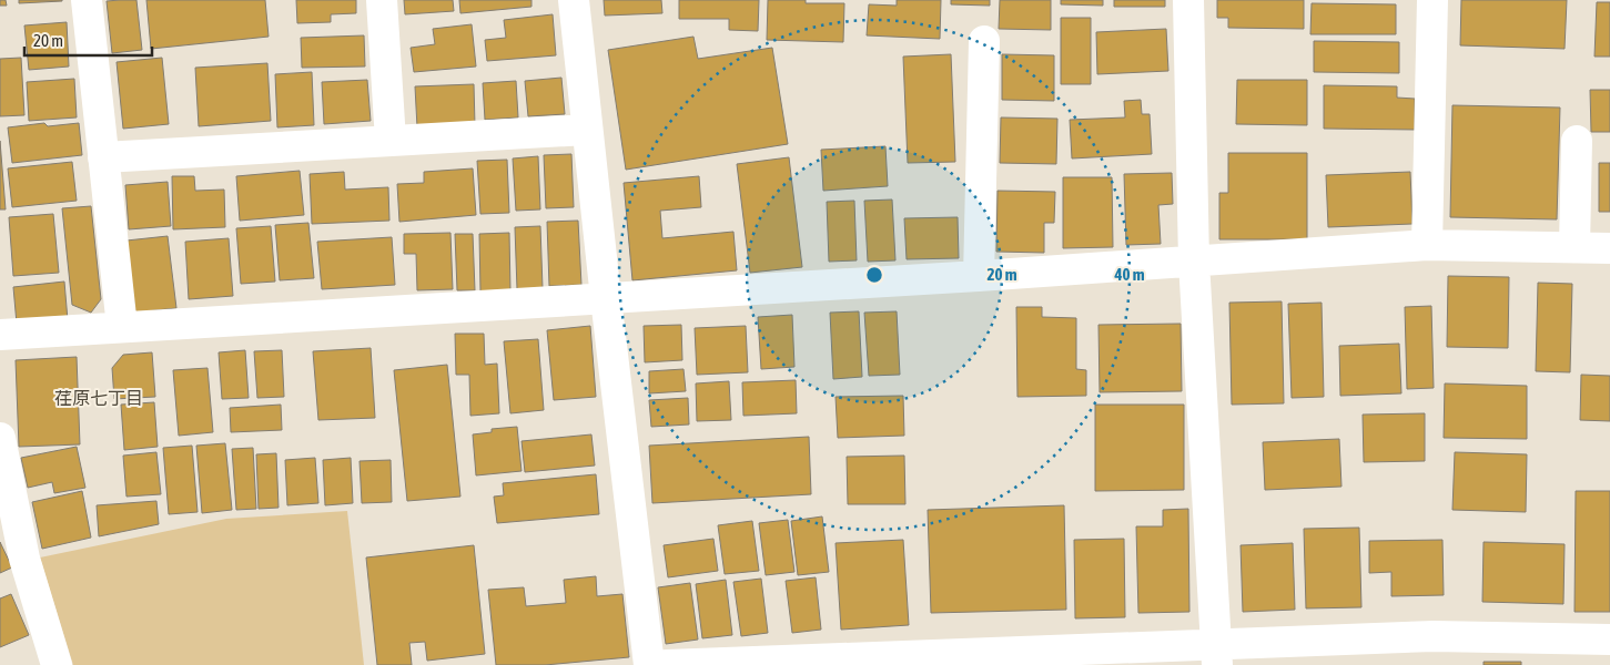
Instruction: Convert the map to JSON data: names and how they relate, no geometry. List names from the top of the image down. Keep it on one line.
{"districts":["荏原七丁目"],"scale_bar":"20 m","rings":["20 m","40 m"]}
